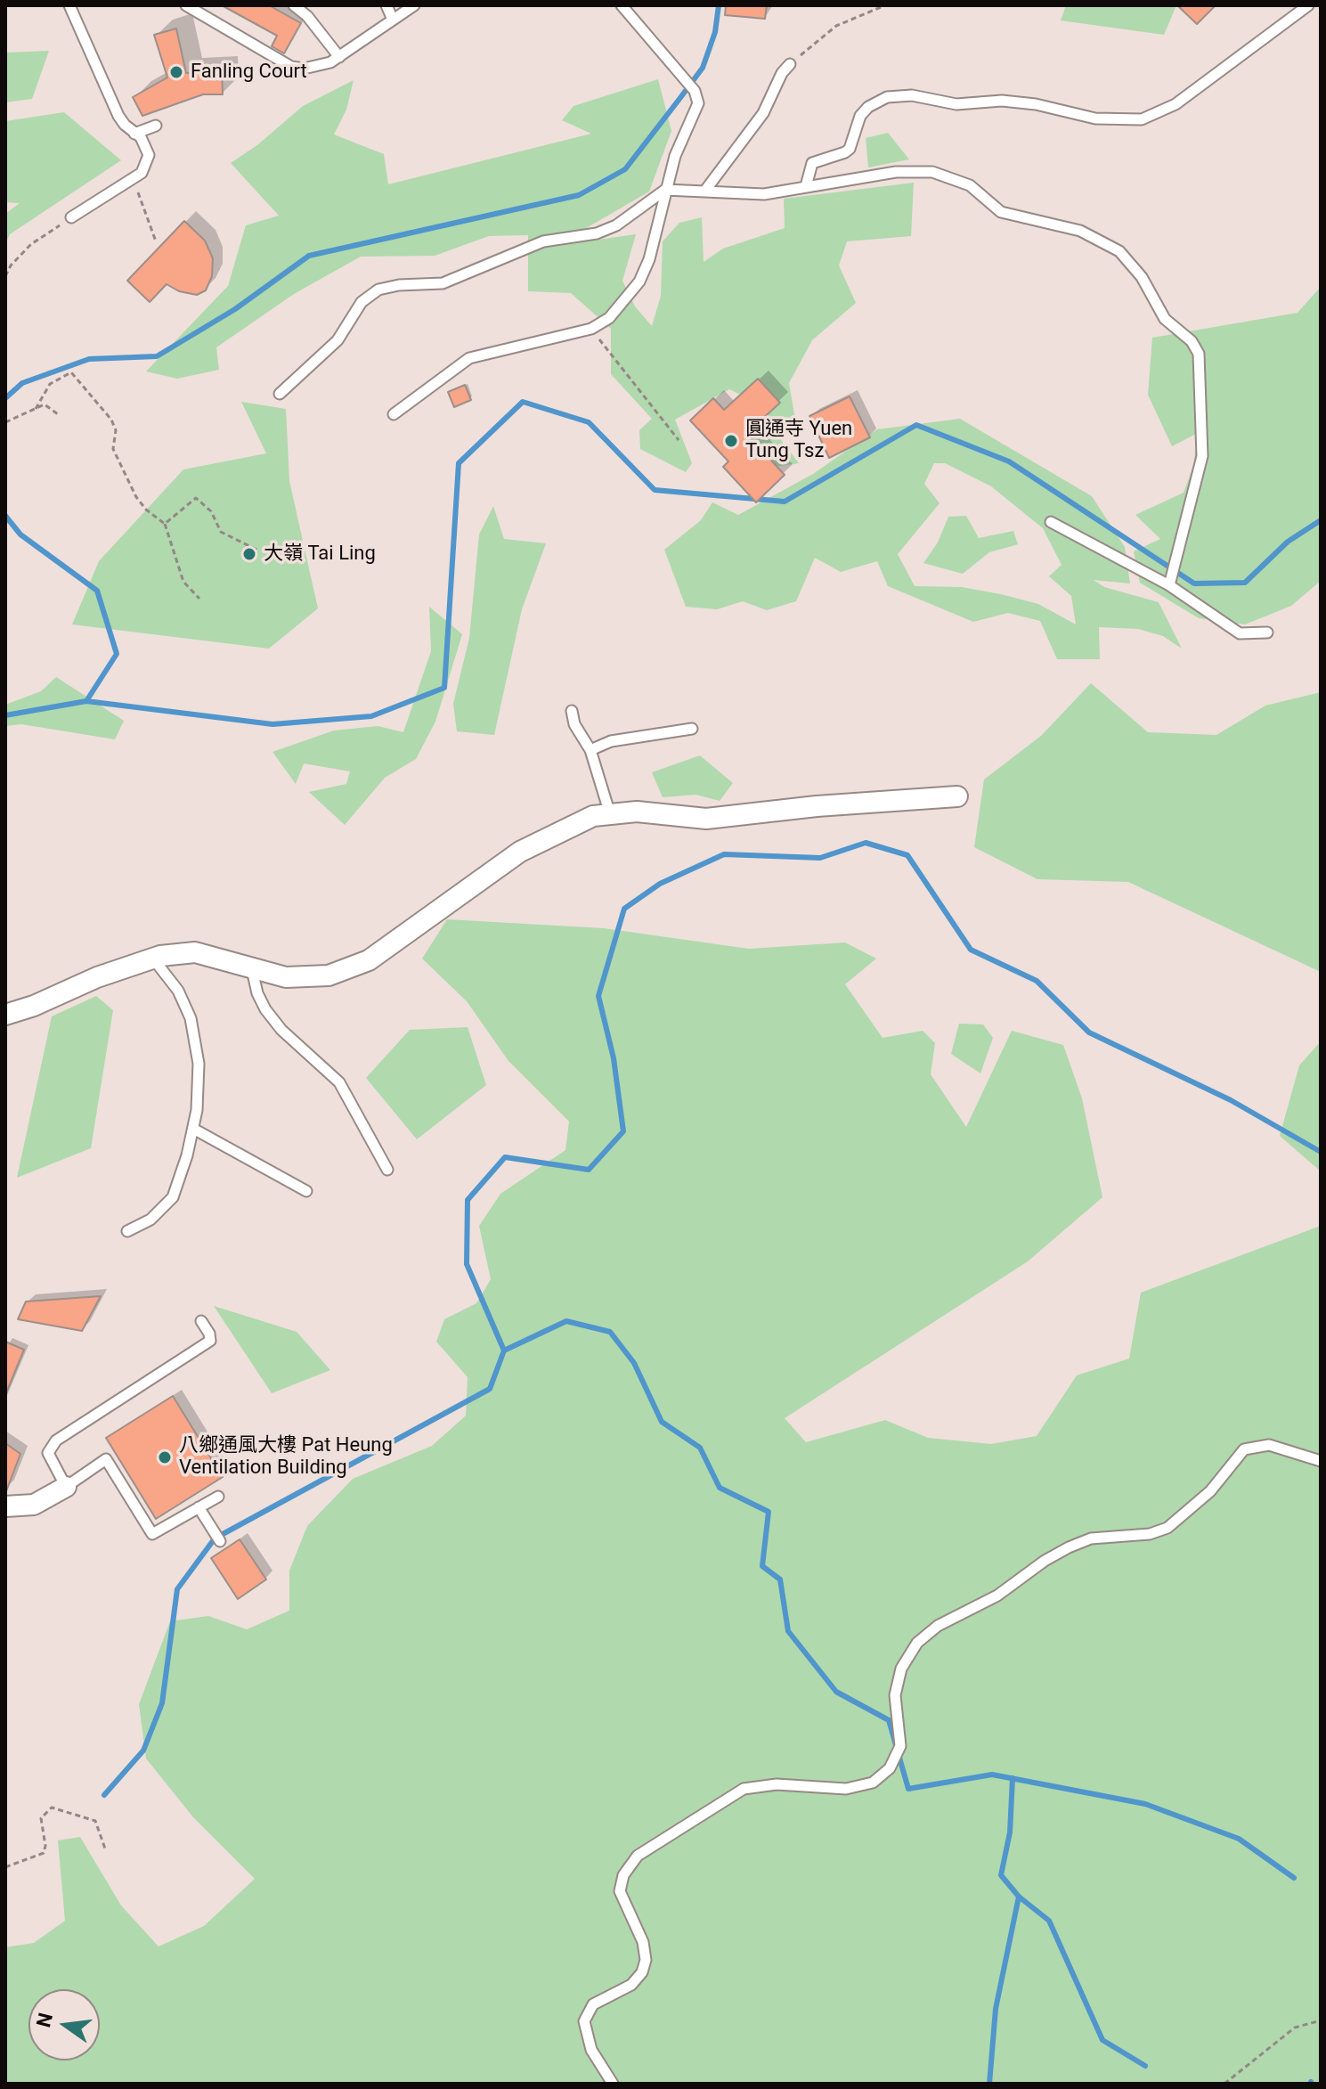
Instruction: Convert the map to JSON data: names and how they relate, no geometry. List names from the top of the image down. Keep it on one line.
{"places":["Fanling Court","圓通寺 Yuen Tung Tsz","大嶺 Tai Ling","八鄉通風大樓 Pat Heung Ventilation Building"],"north":"left"}
